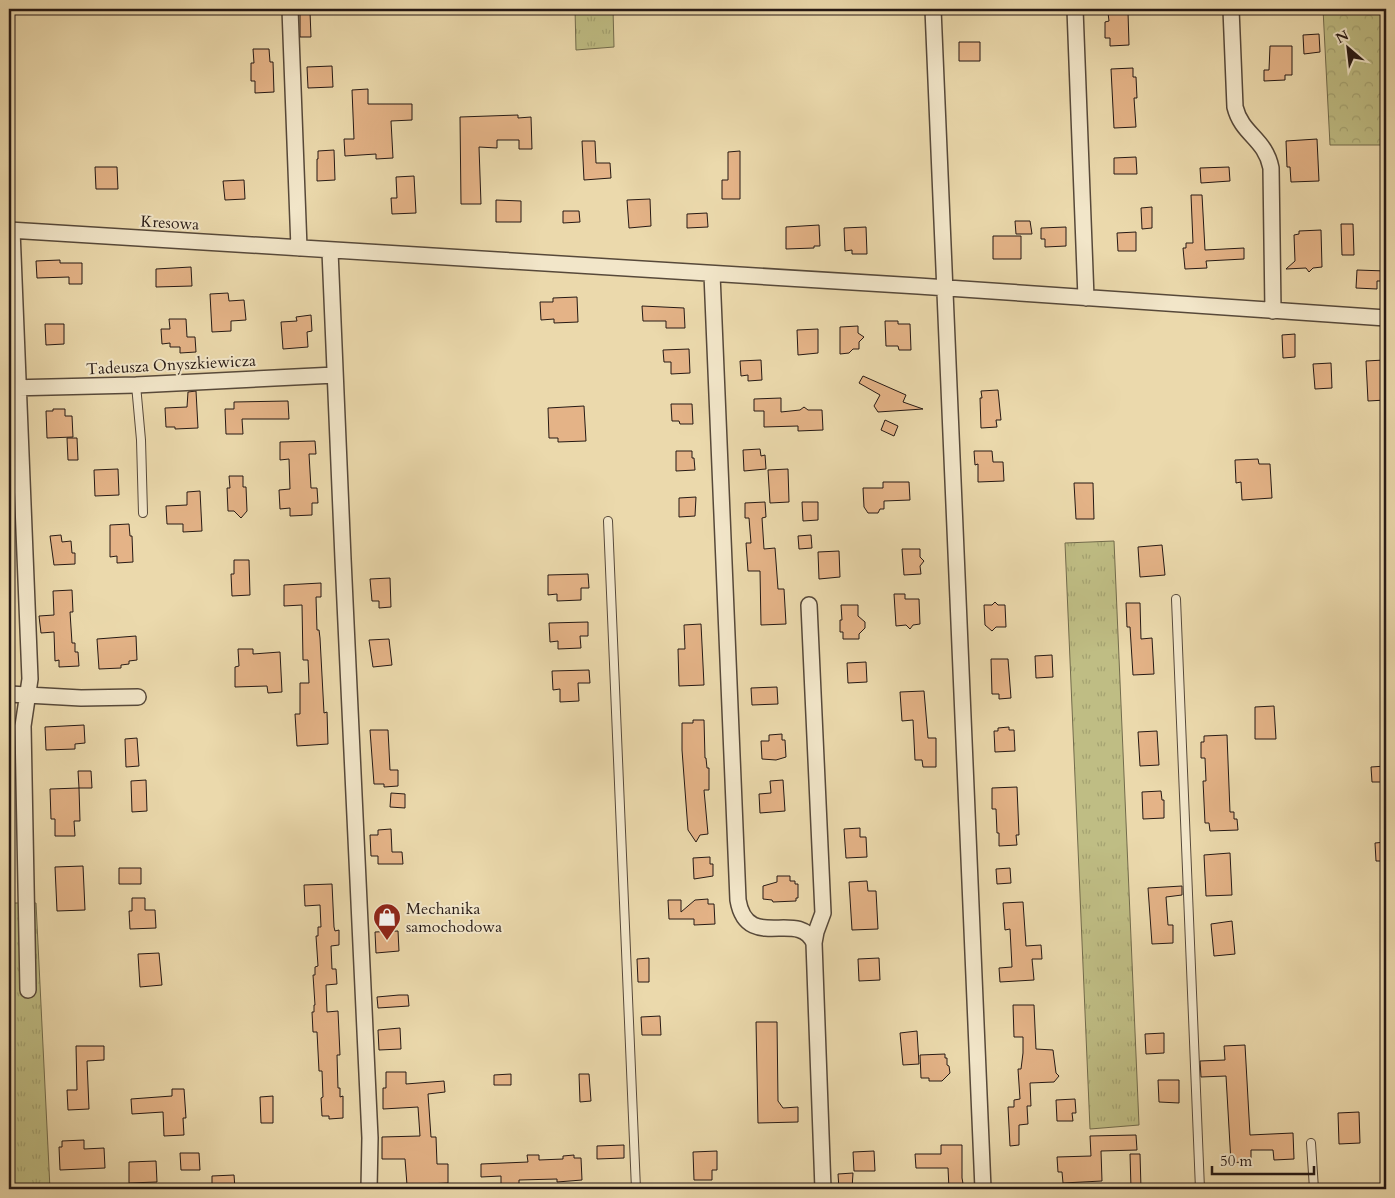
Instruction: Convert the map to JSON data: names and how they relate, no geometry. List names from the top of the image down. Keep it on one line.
{"streets":{"street":["Kresowa","Tadeusza Onyszkiewicza"]},"places":{"shop":["Mechanika samochodowa"]},"scale_bar":"50 m","north":"top left"}
